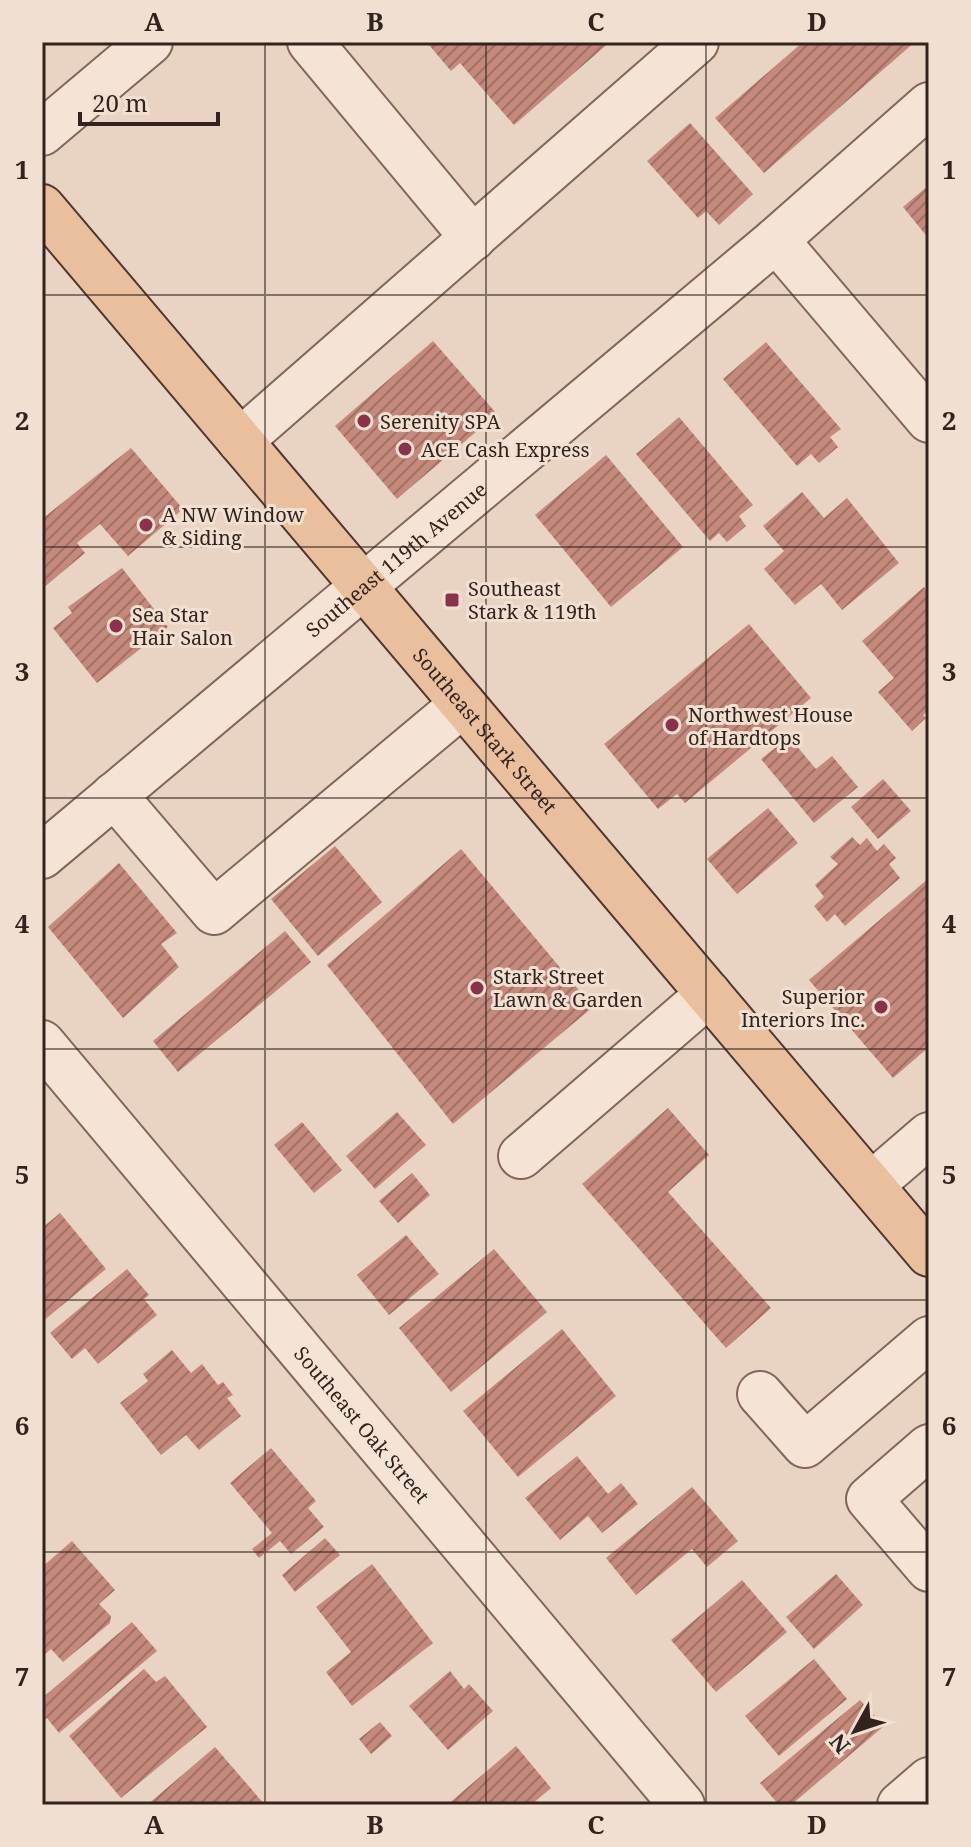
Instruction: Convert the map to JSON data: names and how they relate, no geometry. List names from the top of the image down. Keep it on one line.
{"streets":{"main road":["Southeast Stark Street"],"street":["Southeast 119th Avenue","Southeast Oak Street"]},"crossings":[["Southeast 119th Avenue","Southeast Stark Street"]],"places":{"other":["Serenity SPA","ACE Cash Express","A NW Window & Siding","Sea Star Hair Salon","Northwest House of Hardtops","Stark Street Lawn & Garden","Superior Interiors Inc."],"transit":["Southeast Stark & 119th"]},"scale_bar":"20 m","north":"bottom left","grid":{"columns":["A","B","C","D"],"rows":["1","2","3","4","5","6","7"]}}
